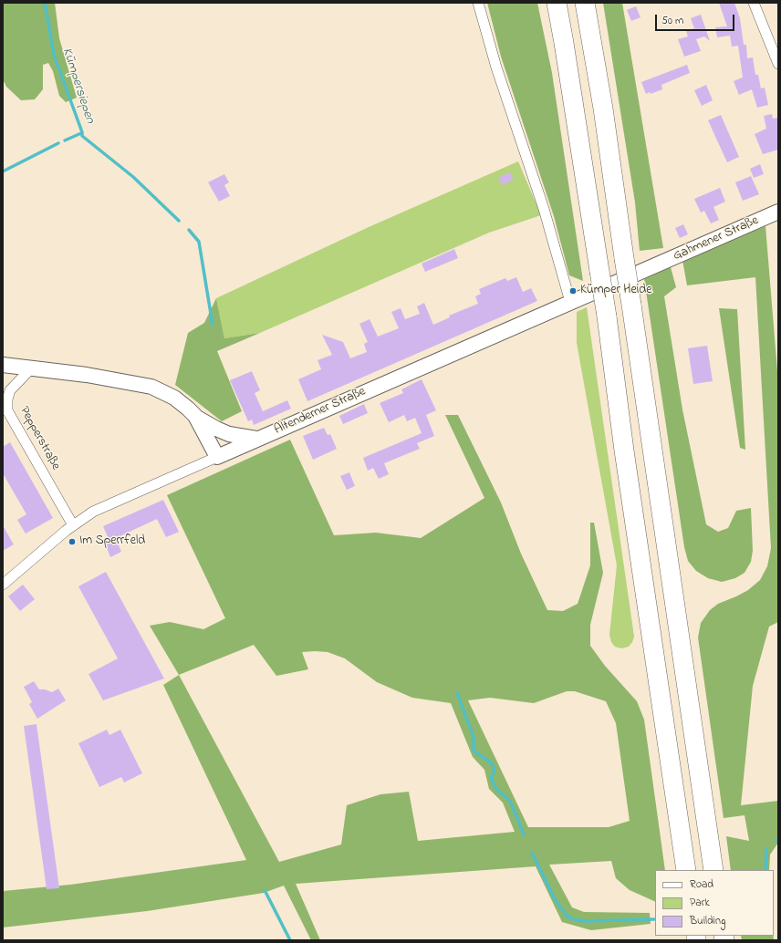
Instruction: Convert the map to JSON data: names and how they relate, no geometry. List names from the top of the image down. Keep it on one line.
{"streets":{"main road":["Gahmener Straße","Altenderner Straße"],"street":["Pepperstraße"]},"crossings":[["Gahmener Straße","Altenderner Straße"],["Altenderner Straße","Pepperstraße"]],"water":["Kümpersiepen"],"places":["Kümper Heide","Im Sperrfeld"],"legend":["Road","Park","Building"],"scale_bar":"50 m"}
